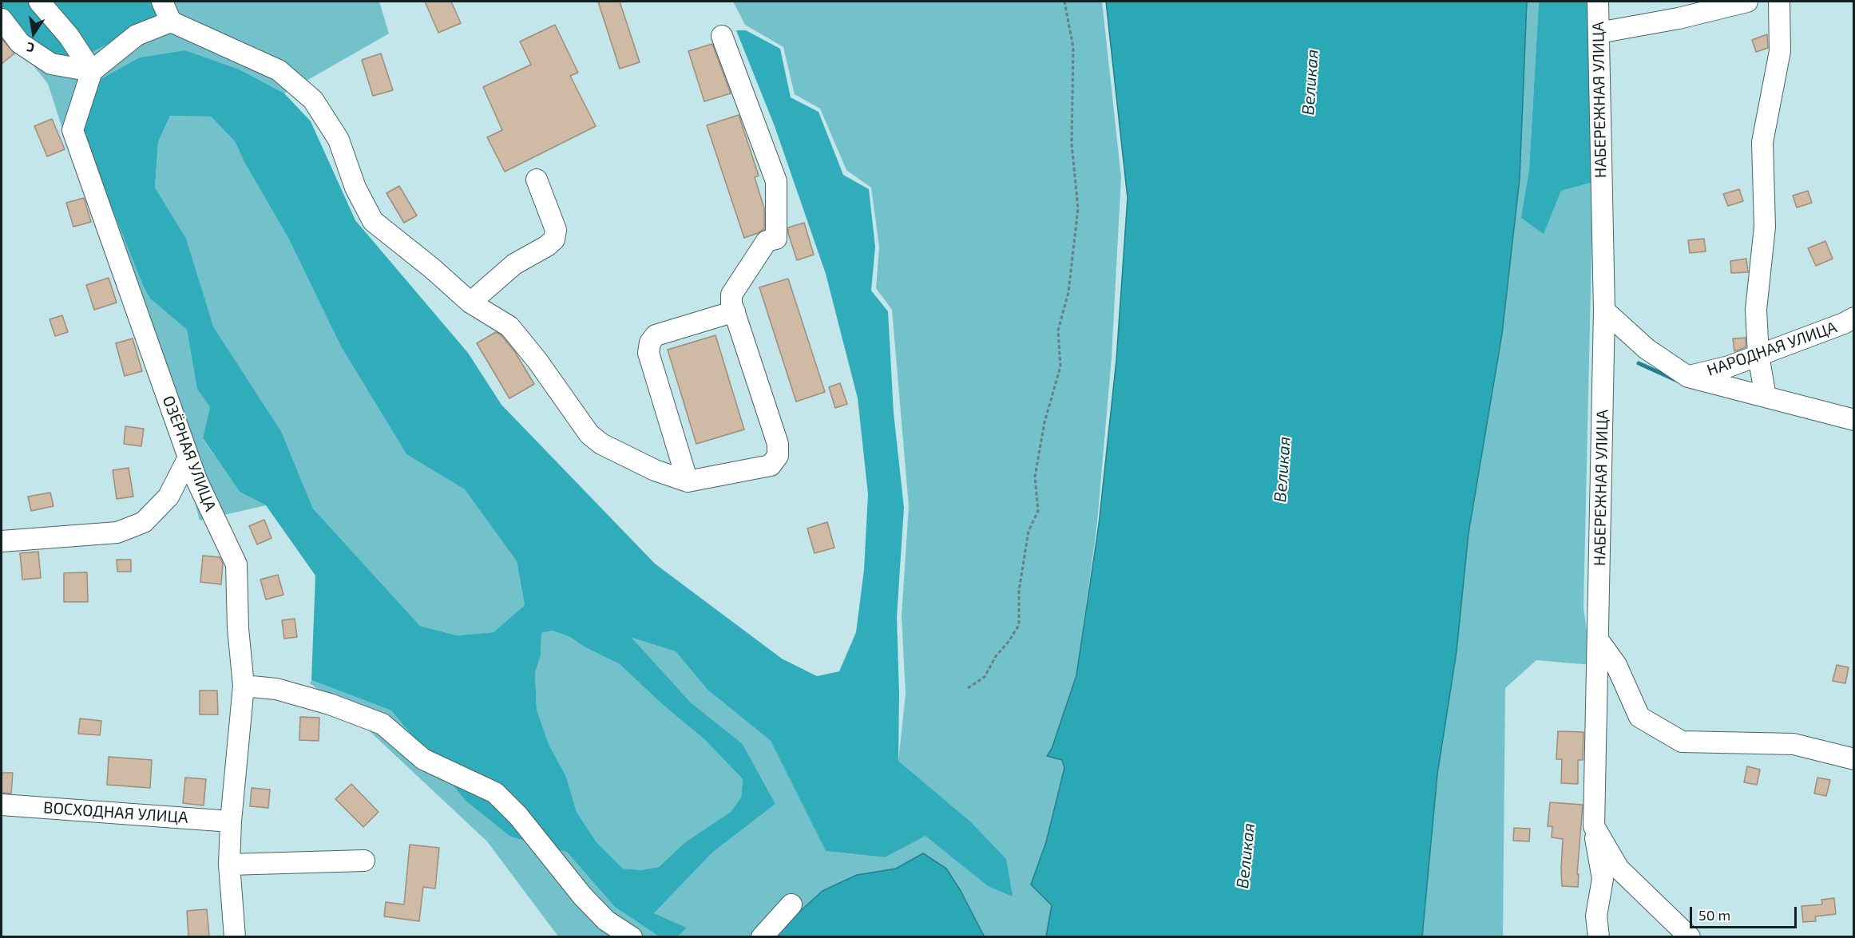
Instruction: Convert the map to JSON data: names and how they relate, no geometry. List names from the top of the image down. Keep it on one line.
{"streets":{"street":["НАБЕРЕЖНАЯ УЛИЦА","НАРОДНАЯ УЛИЦА","ОЗЁРНАЯ УЛИЦА","ВОСХОДНАЯ УЛИЦА"]},"crossings":[["ОЗЁРНАЯ УЛИЦА","ВОСХОДНАЯ УЛИЦА"]],"water":["Великая"],"scale_bar":"50 m","north":"bottom"}
